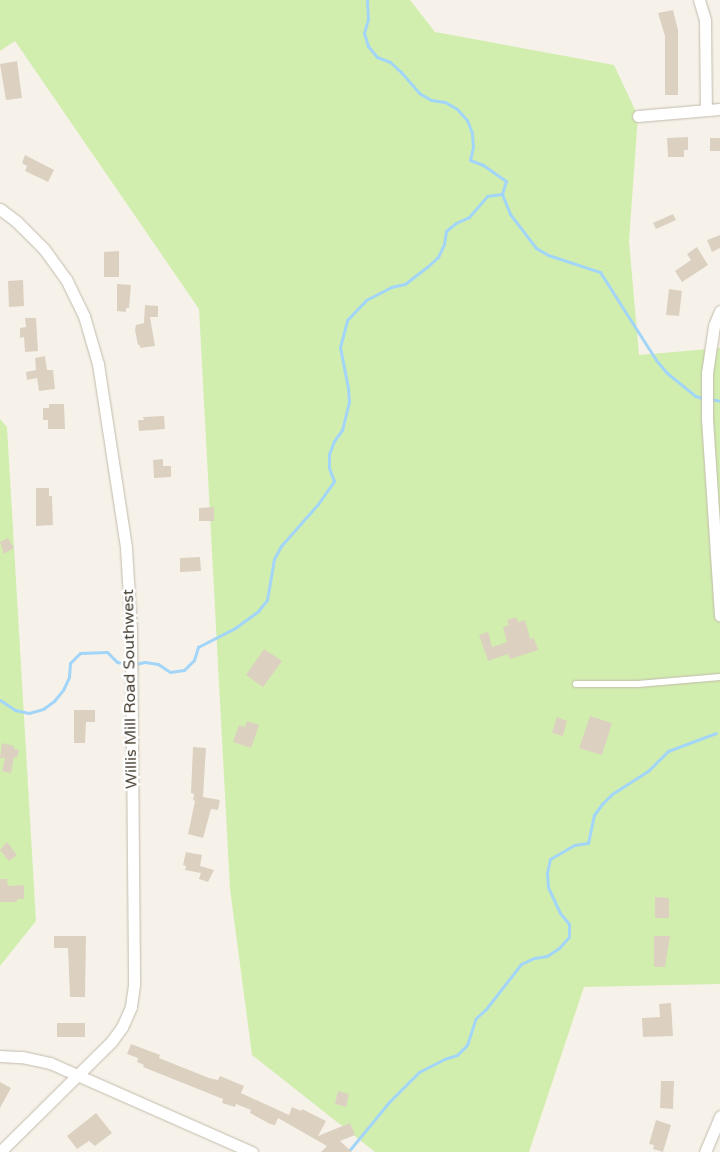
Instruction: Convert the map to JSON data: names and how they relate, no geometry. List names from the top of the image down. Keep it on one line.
{"streets":{"street":["Willis Mill Road Southwest"]}}
